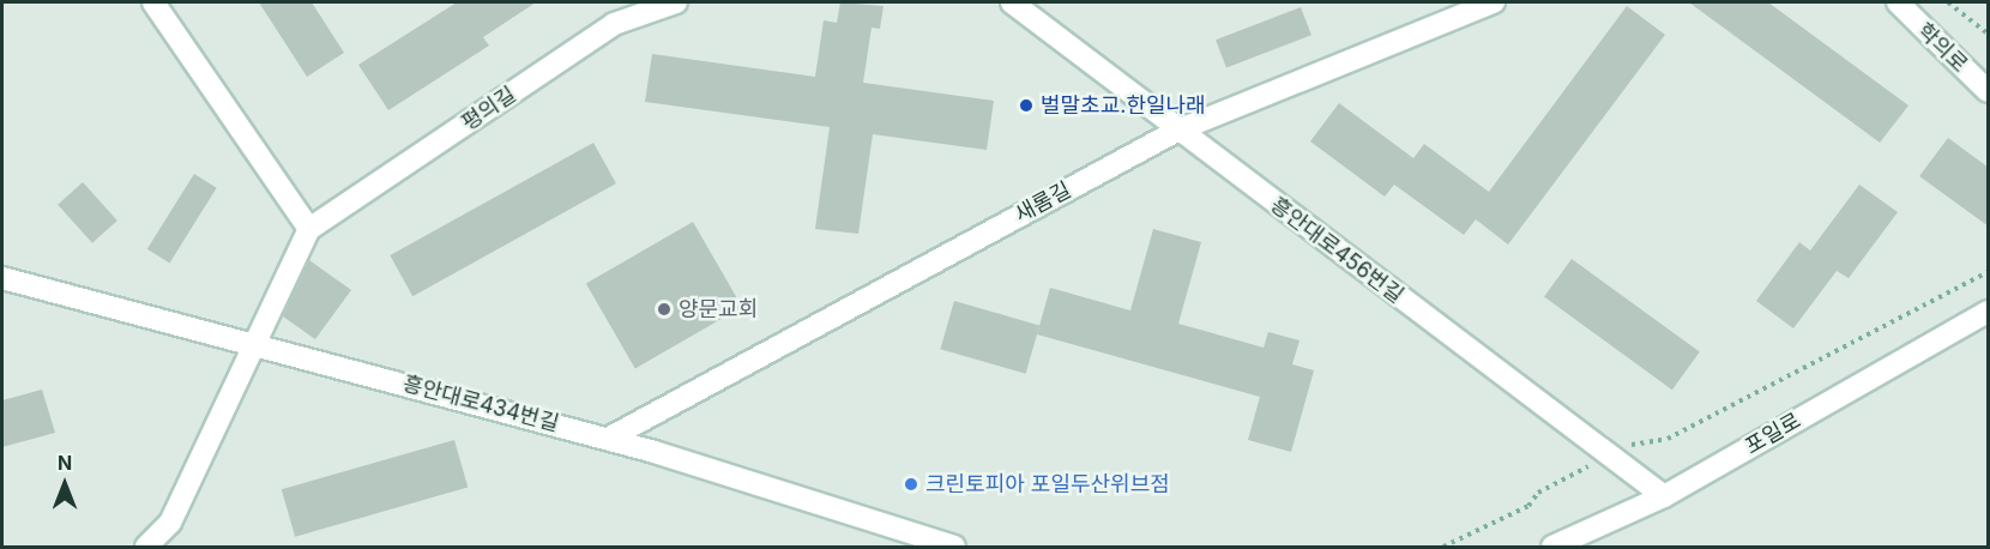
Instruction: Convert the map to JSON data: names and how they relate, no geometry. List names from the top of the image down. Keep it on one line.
{"streets":{"street":["학의로","평의길","새롬길","흥안대로456번길","흥안대로434번길","포일로"]},"crossings":[["새롬길","흥안대로456번길"],["새롬길","흥안대로434번길"],["흥안대로456번길","포일로"]],"places":["벌말초교.한일나래","양문교회","크린토피아 포일두산위브점"],"north":"top"}
